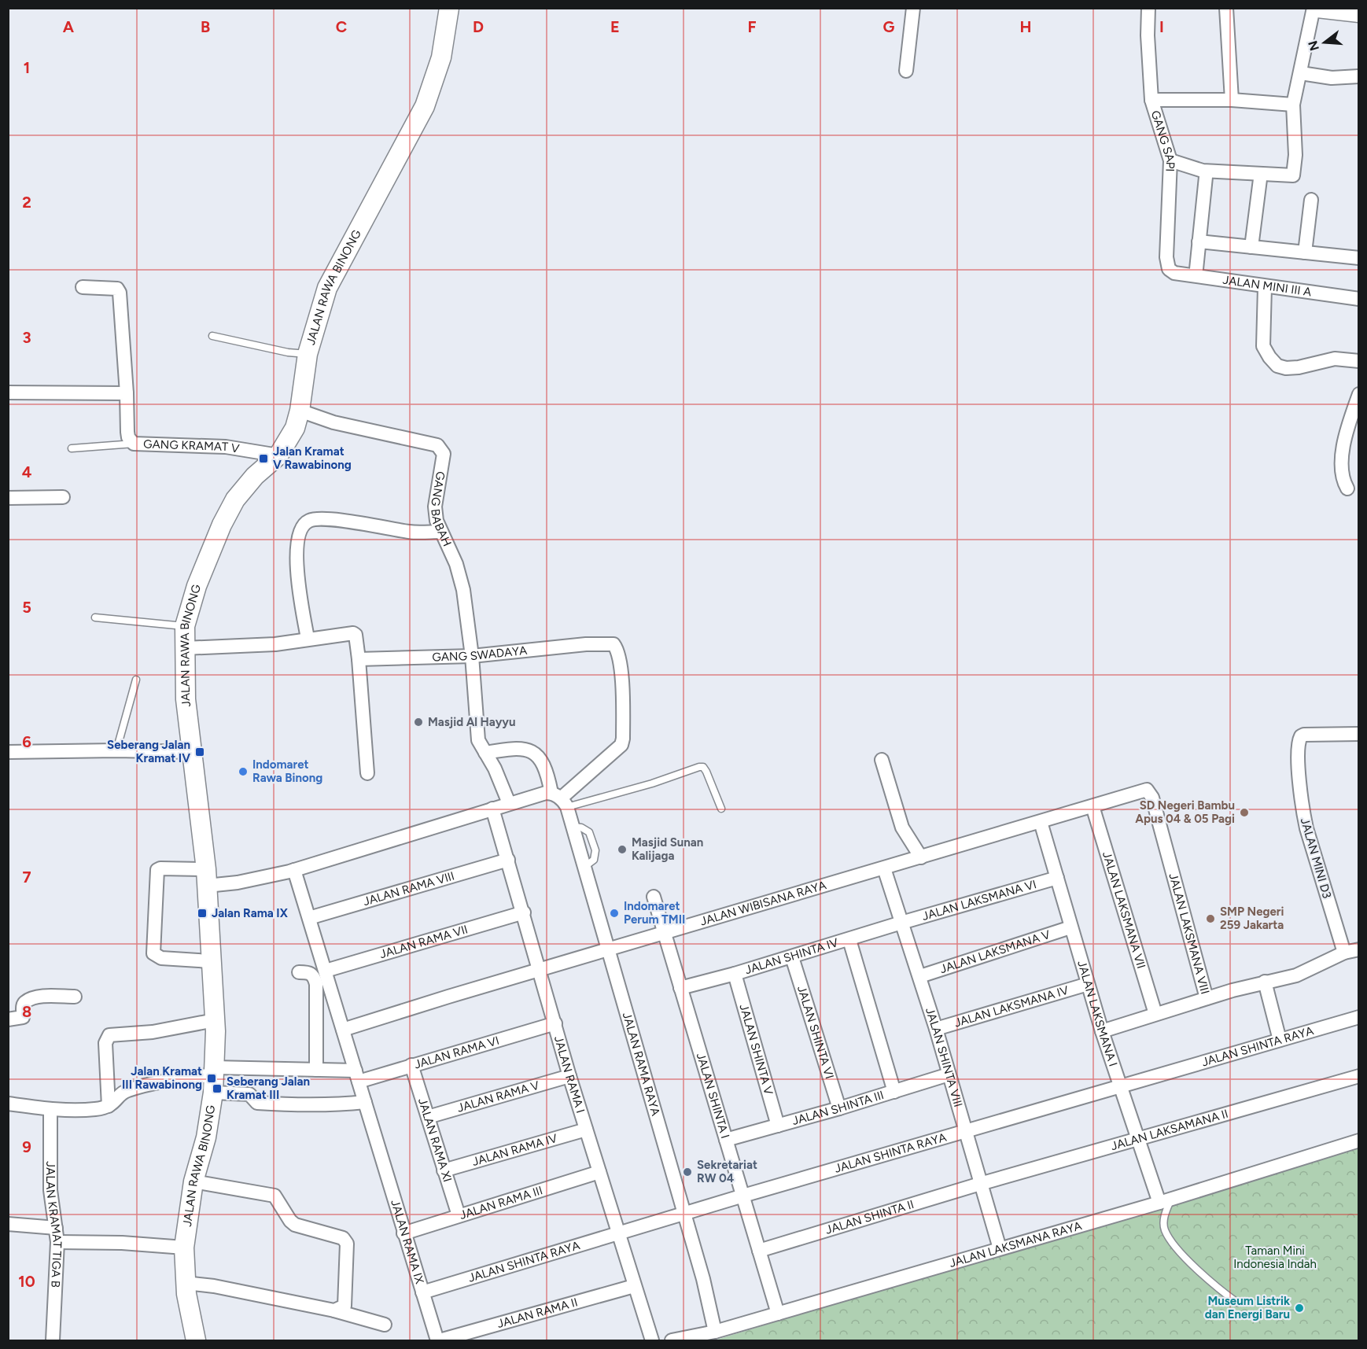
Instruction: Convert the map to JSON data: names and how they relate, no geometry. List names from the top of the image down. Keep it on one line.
{"streets":{"main road":["JALAN RAWA BINONG"],"street":["GANG SAPI","JALAN MINI III A","GANG KRAMAT V","GANG BABAH","GANG SWADAYA","JALAN MINI D3","JALAN RAMA VIII","JALAN LAKSMANA VI","JALAN WIBISANA RAYA","JALAN LAKSMANA VII","JALAN LAKSMANA VIII","JALAN RAMA VII","JALAN LAKSMANA V","JALAN SHINTA IV","JALAN LAKSMANA IV","JALAN LAKSMANA I","JALAN SHINTA VI","JALAN SHINTA RAYA","JALAN SHINTA V","JALAN RAMA VI","JALAN SHINTA VIII","JALAN RAMA RAYA","JALAN RAMA I","JALAN RAMA V","JALAN SHINTA I","JALAN SHINTA III","JALAN LAKSAMANA II","JALAN RAMA XI","JALAN RAMA IV","JALAN RAMA III","JALAN SHINTA II","JALAN KRAMAT TIGA B","JALAN RAMA IX","JALAN LAKSMANA RAYA","JALAN RAMA II"]},"crossings":[["GANG SAPI","JALAN MINI III A"],["JALAN RAWA BINONG","GANG KRAMAT V"],["JALAN RAWA BINONG","GANG BABAH"],["JALAN RAWA BINONG","JALAN RAMA VI"],["GANG BABAH","GANG SWADAYA"],["GANG BABAH","JALAN RAMA RAYA"],["GANG SWADAYA","JALAN RAMA RAYA"],["JALAN MINI D3","JALAN LAKSMANA VIII"],["JALAN RAMA VIII","JALAN RAMA I"],["JALAN RAMA VIII","JALAN RAMA IX"],["JALAN LAKSMANA VI","JALAN SHINTA IV"],["JALAN LAKSMANA VI","JALAN LAKSMANA I"],["JALAN LAKSMANA VI","JALAN SHINTA VIII"],["JALAN WIBISANA RAYA","JALAN LAKSMANA VII"],["JALAN WIBISANA RAYA","JALAN LAKSMANA VIII"],["JALAN WIBISANA RAYA","JALAN LAKSMANA I"],["JALAN WIBISANA RAYA","JALAN SHINTA VIII"],["JALAN WIBISANA RAYA","JALAN RAMA RAYA"],["JALAN WIBISANA RAYA","JALAN RAMA I"],["JALAN WIBISANA RAYA","JALAN SHINTA I"],["JALAN WIBISANA RAYA","JALAN RAMA IX"],["JALAN RAMA VII","JALAN RAMA I"],["JALAN RAMA VII","JALAN RAMA IX"],["JALAN LAKSMANA V","JALAN LAKSMANA I"],["JALAN LAKSMANA V","JALAN SHINTA VIII"],["JALAN SHINTA IV","JALAN SHINTA VI"],["JALAN SHINTA IV","JALAN SHINTA V"],["JALAN SHINTA IV","JALAN SHINTA VIII"],["JALAN SHINTA IV","JALAN SHINTA I"],["JALAN LAKSMANA IV","JALAN LAKSMANA I"],["JALAN LAKSMANA IV","JALAN SHINTA VIII"],["JALAN LAKSMANA I","JALAN SHINTA RAYA"],["JALAN LAKSMANA I","JALAN LAKSAMANA II"],["JALAN LAKSMANA I","JALAN LAKSMANA RAYA"],["JALAN SHINTA VI","JALAN SHINTA III"],["JALAN SHINTA RAYA","JALAN SHINTA VIII"],["JALAN SHINTA RAYA","JALAN RAMA RAYA"],["JALAN SHINTA RAYA","JALAN RAMA I"],["JALAN SHINTA RAYA","JALAN SHINTA I"],["JALAN SHINTA RAYA","JALAN RAMA IX"],["JALAN SHINTA V","JALAN SHINTA III"],["JALAN RAMA VI","JALAN RAMA I"],["JALAN RAMA VI","JALAN RAMA XI"],["JALAN RAMA VI","JALAN RAMA IX"],["JALAN SHINTA VIII","JALAN SHINTA III"],["JALAN SHINTA VIII","JALAN LAKSAMANA II"],["JALAN SHINTA VIII","JALAN SHINTA II"],["JALAN SHINTA VIII","JALAN LAKSMANA RAYA"],["JALAN RAMA RAYA","JALAN LAKSMANA RAYA"],["JALAN RAMA I","JALAN RAMA V"],["JALAN RAMA I","JALAN RAMA IV"],["JALAN RAMA I","JALAN RAMA III"],["JALAN RAMA I","JALAN RAMA II"],["JALAN RAMA V","JALAN RAMA XI"],["JALAN SHINTA I","JALAN SHINTA III"],["JALAN SHINTA I","JALAN SHINTA II"],["JALAN SHINTA I","JALAN LAKSMANA RAYA"],["JALAN LAKSAMANA II","JALAN SHINTA II"],["JALAN RAMA XI","JALAN RAMA IV"],["JALAN RAMA XI","JALAN RAMA III"],["JALAN RAMA III","JALAN RAMA IX"],["JALAN RAMA IX","JALAN RAMA II"]],"parks":["Taman Mini Indonesia Indah"],"places":{"transit":["Jalan Kramat V Rawabinong","Seberang Jalan Kramat IV","Jalan Rama IX","Jalan Kramat III Rawabinong","Seberang Jalan Kramat III"],"other":["Masjid Al Hayyu","Indomaret Rawa Binong","SD Negeri Bambu Apus 04 & 05 Pagi","Masjid Sunan Kalijaga","Indomaret Perum TMII","SMP Negeri 259 Jakarta","Sekretariat RW 04","Museum Listrik dan Energi Baru"]},"north":"left","grid":{"columns":["A","B","C","D","E","F","G","H","I"],"rows":["1","2","3","4","5","6","7","8","9","10"]}}
